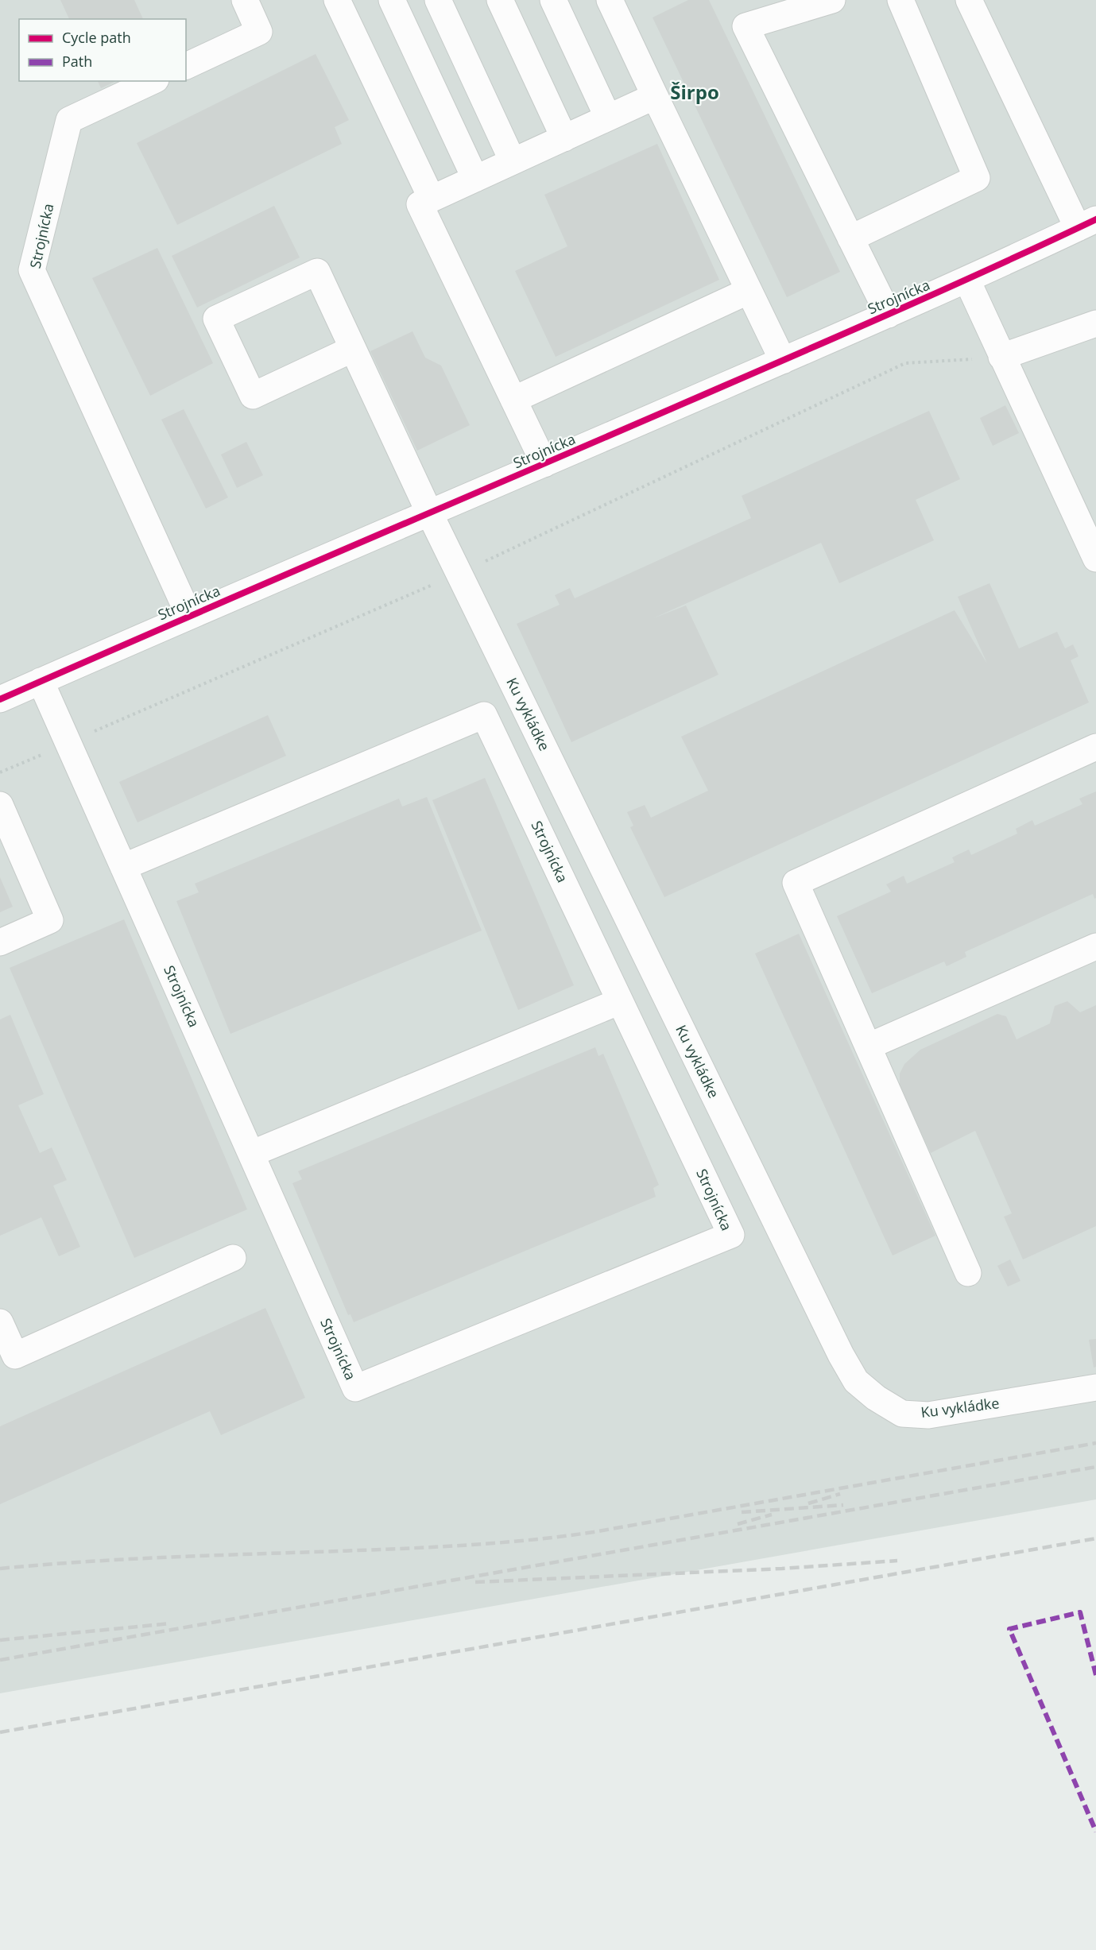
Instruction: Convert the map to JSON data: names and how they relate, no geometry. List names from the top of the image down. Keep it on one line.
{"streets":{"street":["Strojnícka","Ku vykládke"]},"crossings":[["Strojnícka","Ku vykládke"]],"districts":["Širpo"],"legend":["Cycle path","Path"]}
